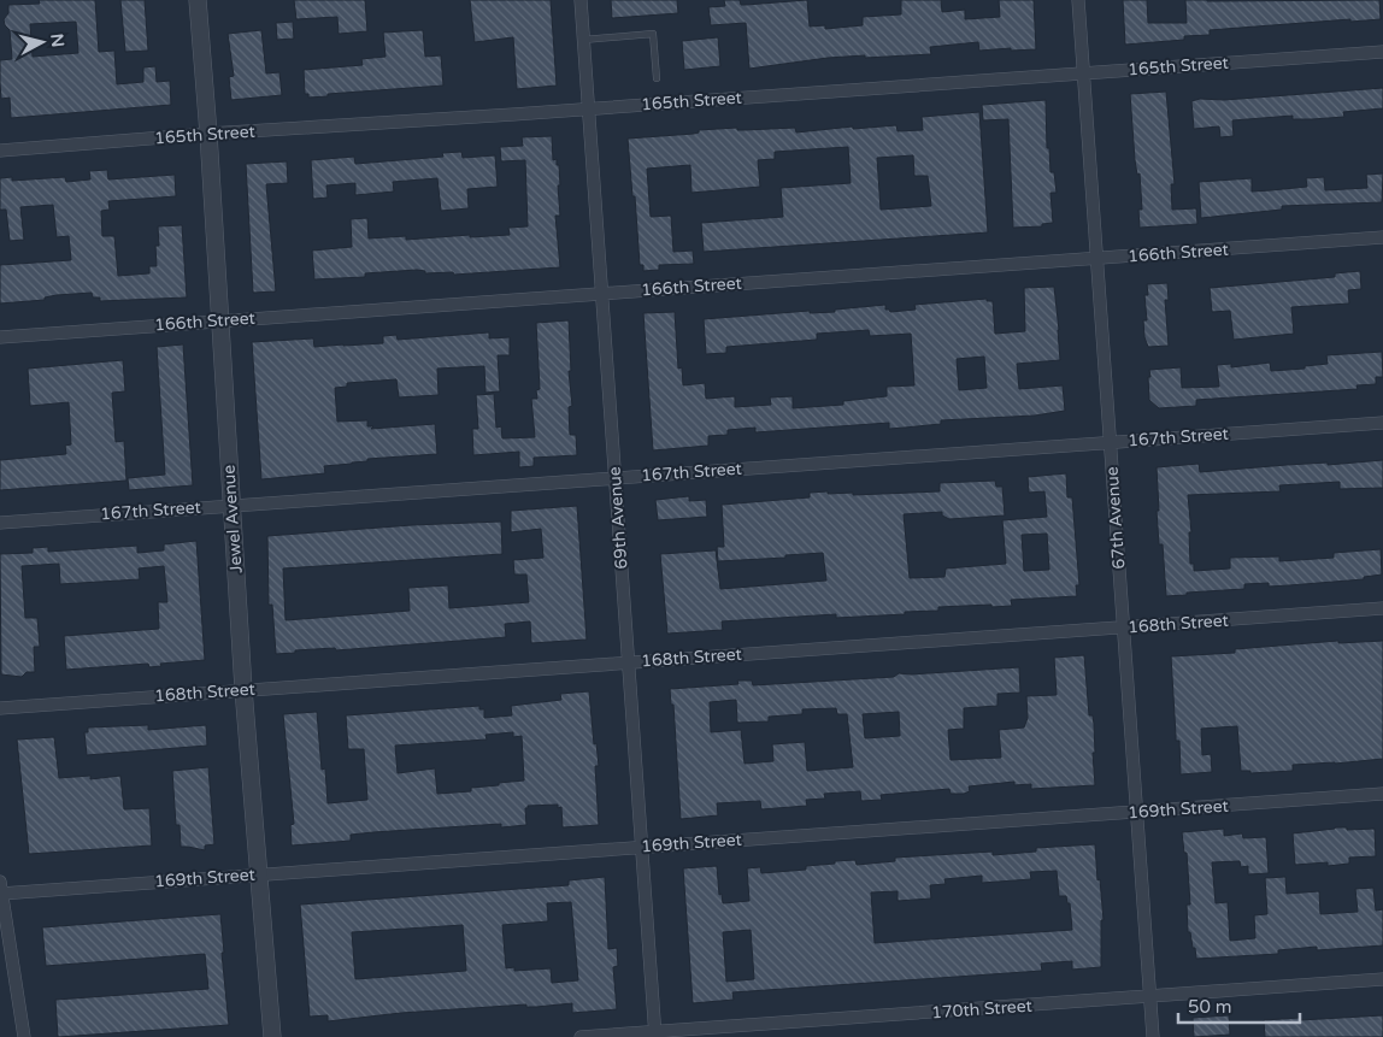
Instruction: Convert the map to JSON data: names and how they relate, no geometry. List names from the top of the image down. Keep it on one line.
{"streets":{"street":["165th Street","166th Street","167th Street","69th Avenue","67th Avenue","Jewel Avenue","168th Street","169th Street","170th Street"]},"crossings":[["165th Street","69th Avenue"],["165th Street","67th Avenue"],["165th Street","Jewel Avenue"],["166th Street","69th Avenue"],["166th Street","67th Avenue"],["166th Street","Jewel Avenue"],["167th Street","69th Avenue"],["167th Street","67th Avenue"],["167th Street","Jewel Avenue"],["69th Avenue","168th Street"],["69th Avenue","169th Street"],["69th Avenue","170th Street"],["67th Avenue","168th Street"],["67th Avenue","169th Street"],["67th Avenue","170th Street"],["Jewel Avenue","168th Street"],["Jewel Avenue","169th Street"]],"scale_bar":"50 m","north":"right"}
